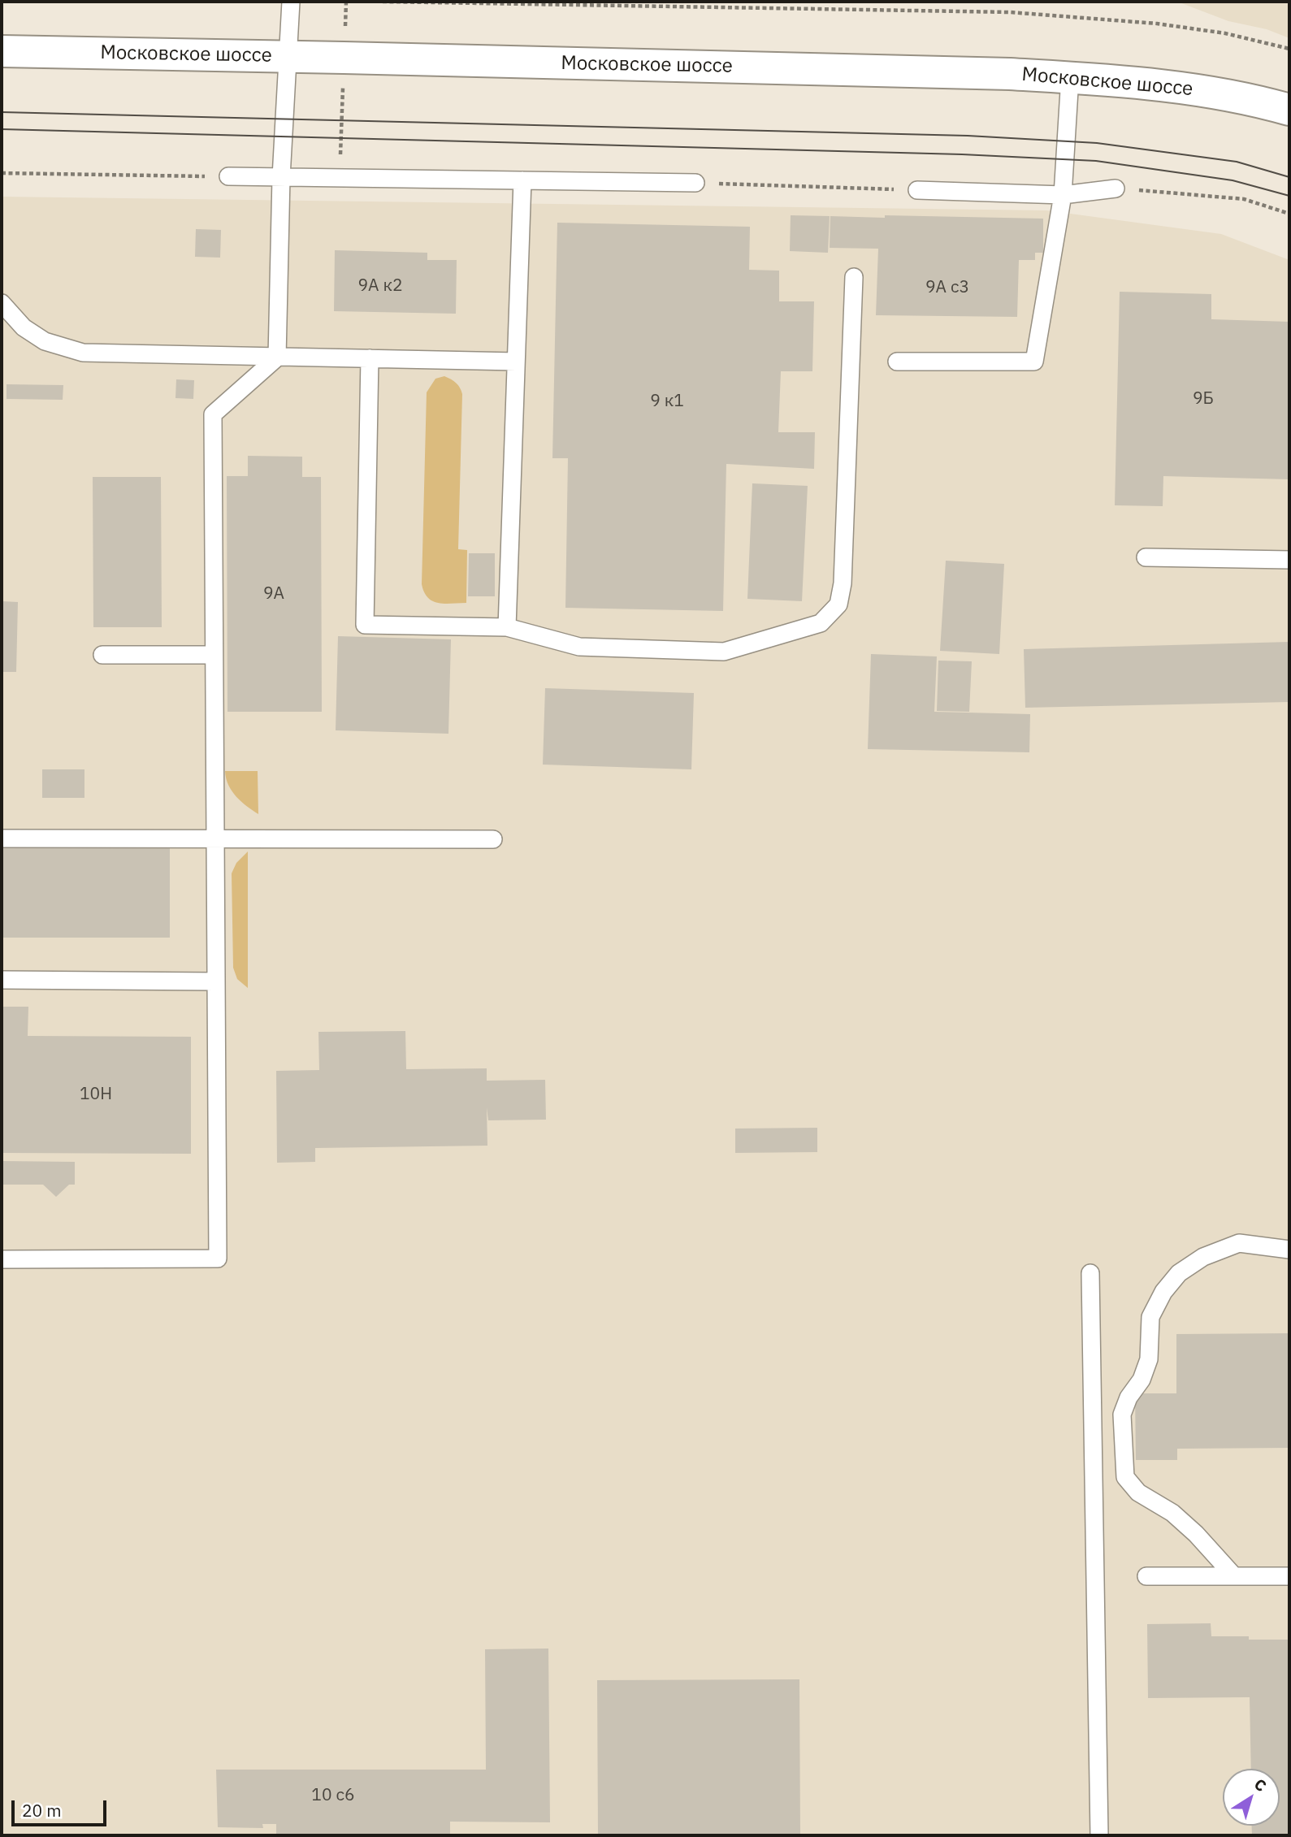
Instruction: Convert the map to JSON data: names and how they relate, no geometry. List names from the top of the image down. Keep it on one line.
{"streets":{"main road":["Московское шоссе"]},"house_numbers":["9А к2","9А с3","9Б","9 к1","9А","10Н","10 с6"],"scale_bar":"20 m","north":"top right"}
